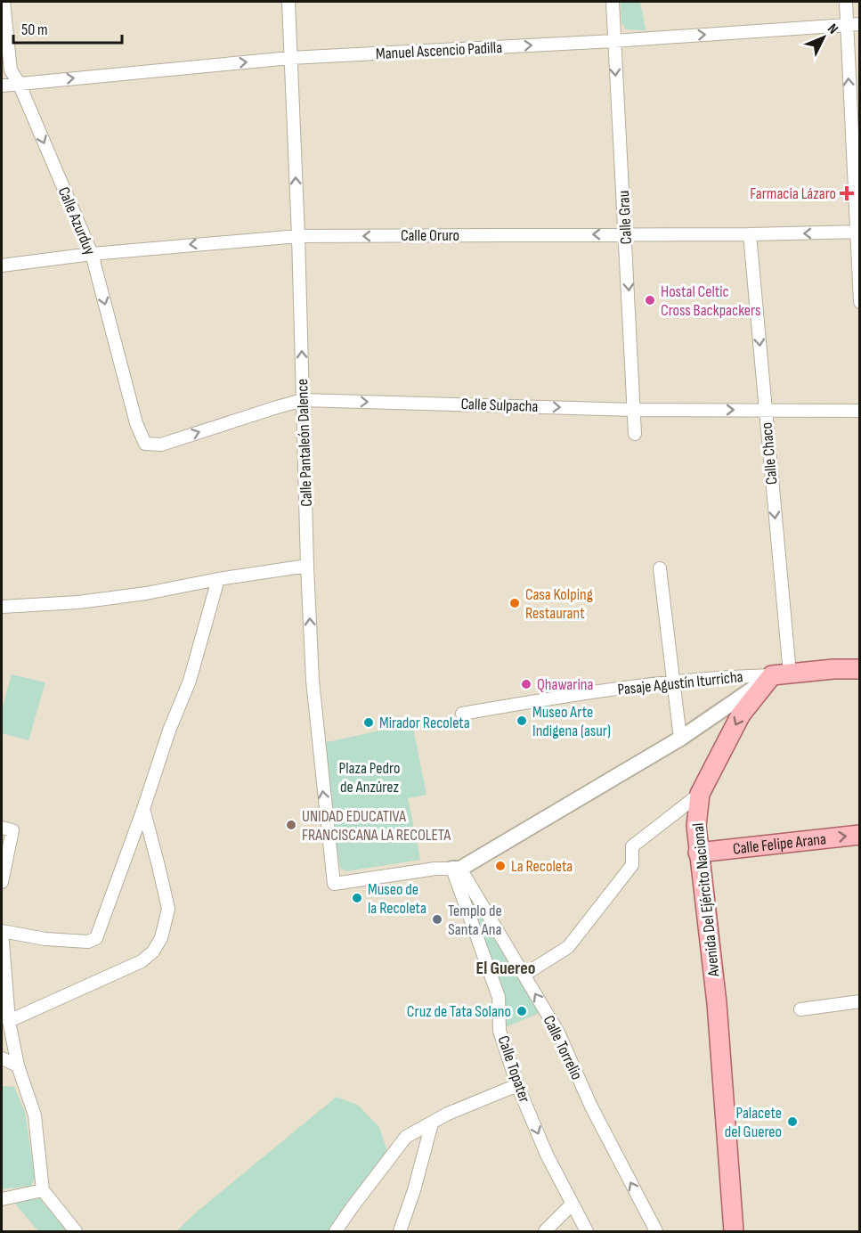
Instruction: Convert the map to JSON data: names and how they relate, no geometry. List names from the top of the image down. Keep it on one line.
{"streets":{"main road":["Calle Felipe Arana","Avenida Del Ejército Nacional"],"street":["Manuel Ascencio Padilla","Calle Grau","Calle Azurduy","Calle Oruro","Calle Sulpacha","Calle Pantaleón Dalence","Calle Chaco","Pasaje Agustín Iturricha","Calle Torrelio","Calle Topater"]},"crossings":[["Manuel Ascencio Padilla","Calle Grau"],["Manuel Ascencio Padilla","Calle Azurduy"],["Manuel Ascencio Padilla","Calle Pantaleón Dalence"],["Calle Grau","Calle Oruro"],["Calle Grau","Calle Sulpacha"],["Calle Azurduy","Calle Oruro"],["Calle Azurduy","Calle Sulpacha"],["Calle Oruro","Calle Pantaleón Dalence"],["Calle Oruro","Calle Chaco"],["Calle Sulpacha","Calle Pantaleón Dalence"],["Calle Sulpacha","Calle Chaco"],["Calle Pantaleón Dalence","Calle Torrelio"],["Calle Pantaleón Dalence","Calle Topater"],["Calle Chaco","Pasaje Agustín Iturricha"],["Calle Chaco","Avenida Del Ejército Nacional"],["Pasaje Agustín Iturricha","Avenida Del Ejército Nacional"],["Calle Felipe Arana","Avenida Del Ejército Nacional"],["Calle Torrelio","Calle Topater"]],"one_way":["Manuel Ascencio Padilla","Calle Grau","Calle Azurduy","Calle Oruro","Calle Sulpacha","Calle Pantaleón Dalence","Calle Chaco","Calle Torrelio"],"districts":["El Guereo"],"parks":["Plaza Pedro de Anzúrez"],"places":{"health":["Farmacia Lázaro"],"other":["Hostal Celtic Cross Backpackers","Casa Kolping Restaurant","Qhawarina","Museo Arte Indigena (asur)","Mirador Recoleta","UNIDAD EDUCATIVA FRANCISCANA LA RECOLETA","La Recoleta","Museo de la Recoleta","Templo de Santa Ana","Cruz de Tata Solano","Palacete del Guereo"]},"scale_bar":"50 m","north":"top right"}
